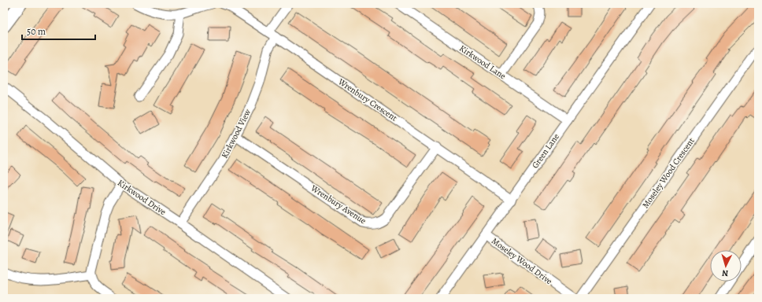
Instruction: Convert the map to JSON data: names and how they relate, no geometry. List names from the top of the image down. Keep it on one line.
{"streets":{"street":["Kirkwood Lane","Wrenbury Crescent","Kirkwood View","Green Lane","Moseley Wood Crescent","Kirkwood Drive","Wrenbury Avenue","Moseley Wood Drive"]},"crossings":[["Kirkwood Lane","Green Lane"],["Wrenbury Crescent","Kirkwood View"],["Wrenbury Crescent","Green Lane"],["Wrenbury Crescent","Wrenbury Avenue"],["Kirkwood View","Kirkwood Drive"],["Kirkwood View","Wrenbury Avenue"],["Green Lane","Moseley Wood Drive"]],"scale_bar":"50 m","north":"bottom"}
